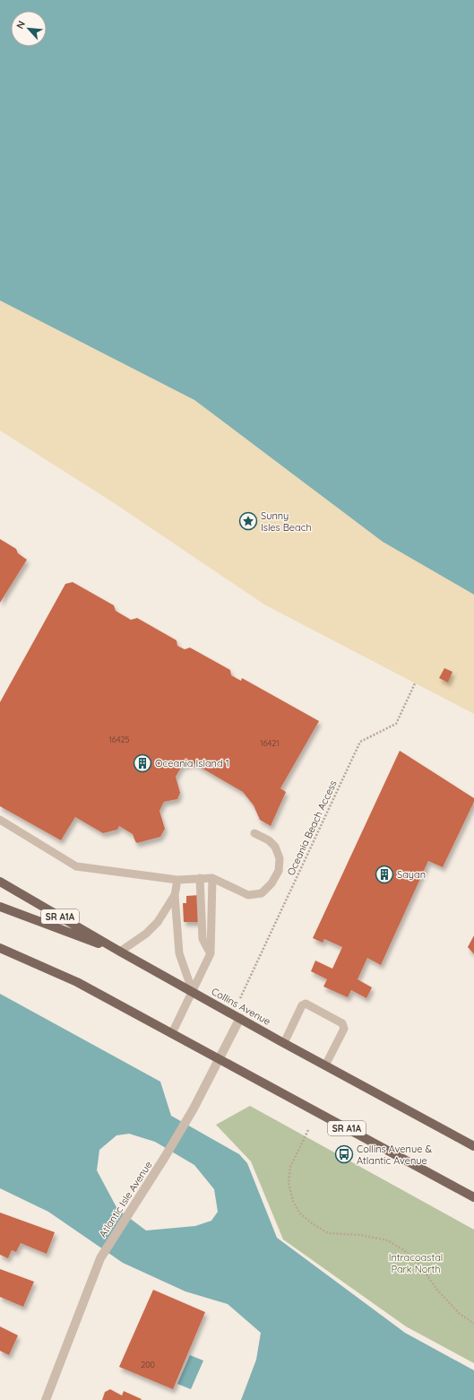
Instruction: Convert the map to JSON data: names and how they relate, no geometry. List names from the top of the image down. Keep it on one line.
{"streets":{"main road":["SR A1A","Collins Avenue"],"street":["Atlantic Isle Avenue"],"path":["Oceania Beach Access"]},"crossings":[["SR A1A","Atlantic Isle Avenue"],["Collins Avenue","Atlantic Isle Avenue"]],"parks":["Intracoastal Park North"],"places":{"place":["Sunny Isles Beach"],"building":["Oceania Island 1","Sayan"],"bus stop":["Collins Avenue & Atlantic Avenue"]},"house_numbers":["16425","16421","200"],"north":"top left"}
